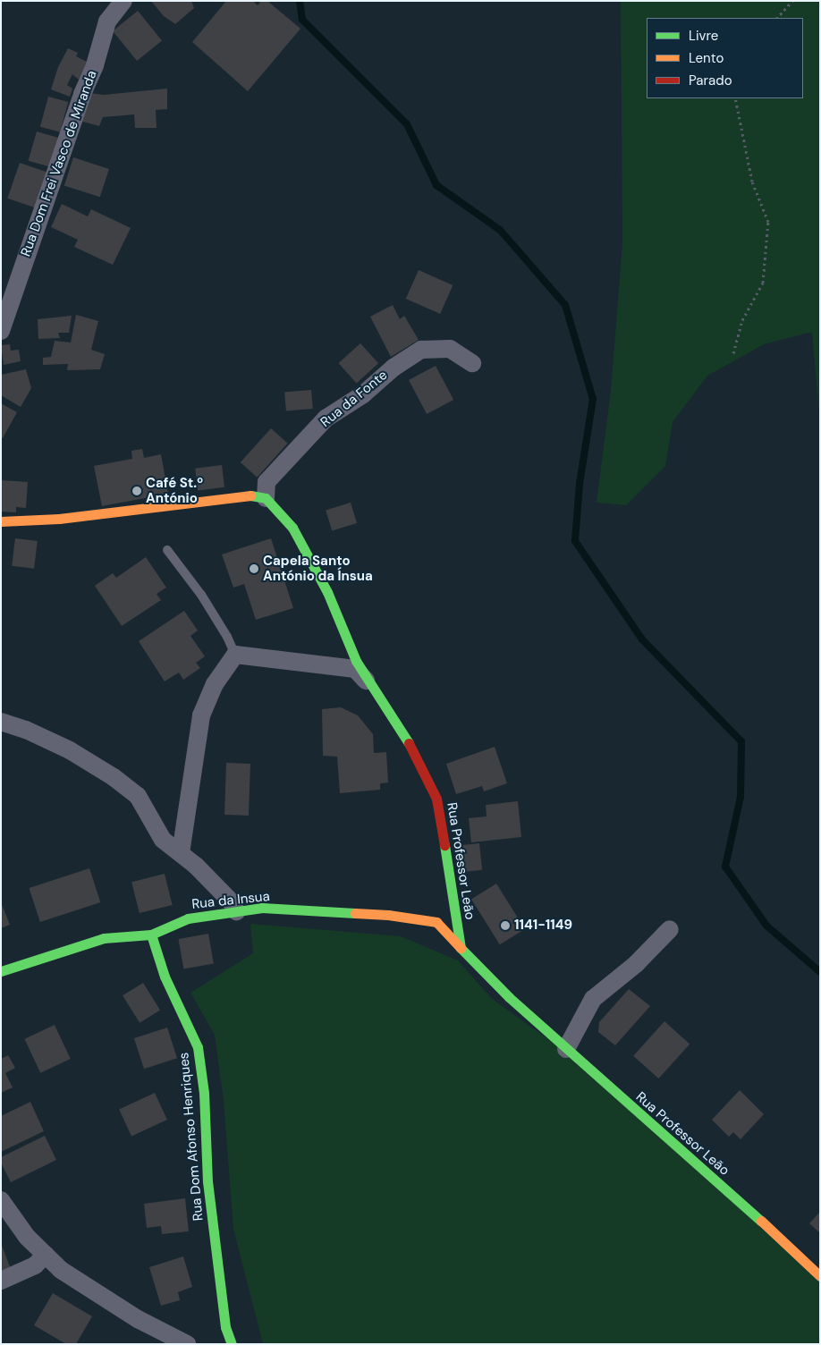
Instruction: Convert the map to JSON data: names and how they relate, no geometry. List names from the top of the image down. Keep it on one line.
{"streets":{"street":["Rua Dom Frei Vasco de Miranda","Rua da Fonte","Rua Professor Leão","Rua da Insua","Rua Dom Afonso Henriques"]},"crossings":[["Rua da Fonte","Rua Professor Leão"],["Rua Professor Leão","Rua da Insua"],["Rua da Insua","Rua Dom Afonso Henriques"]],"places":["Café St.º António","Capela Santo António da Ínsua","1141-1149"],"legend":["Livre","Lento","Parado"]}
